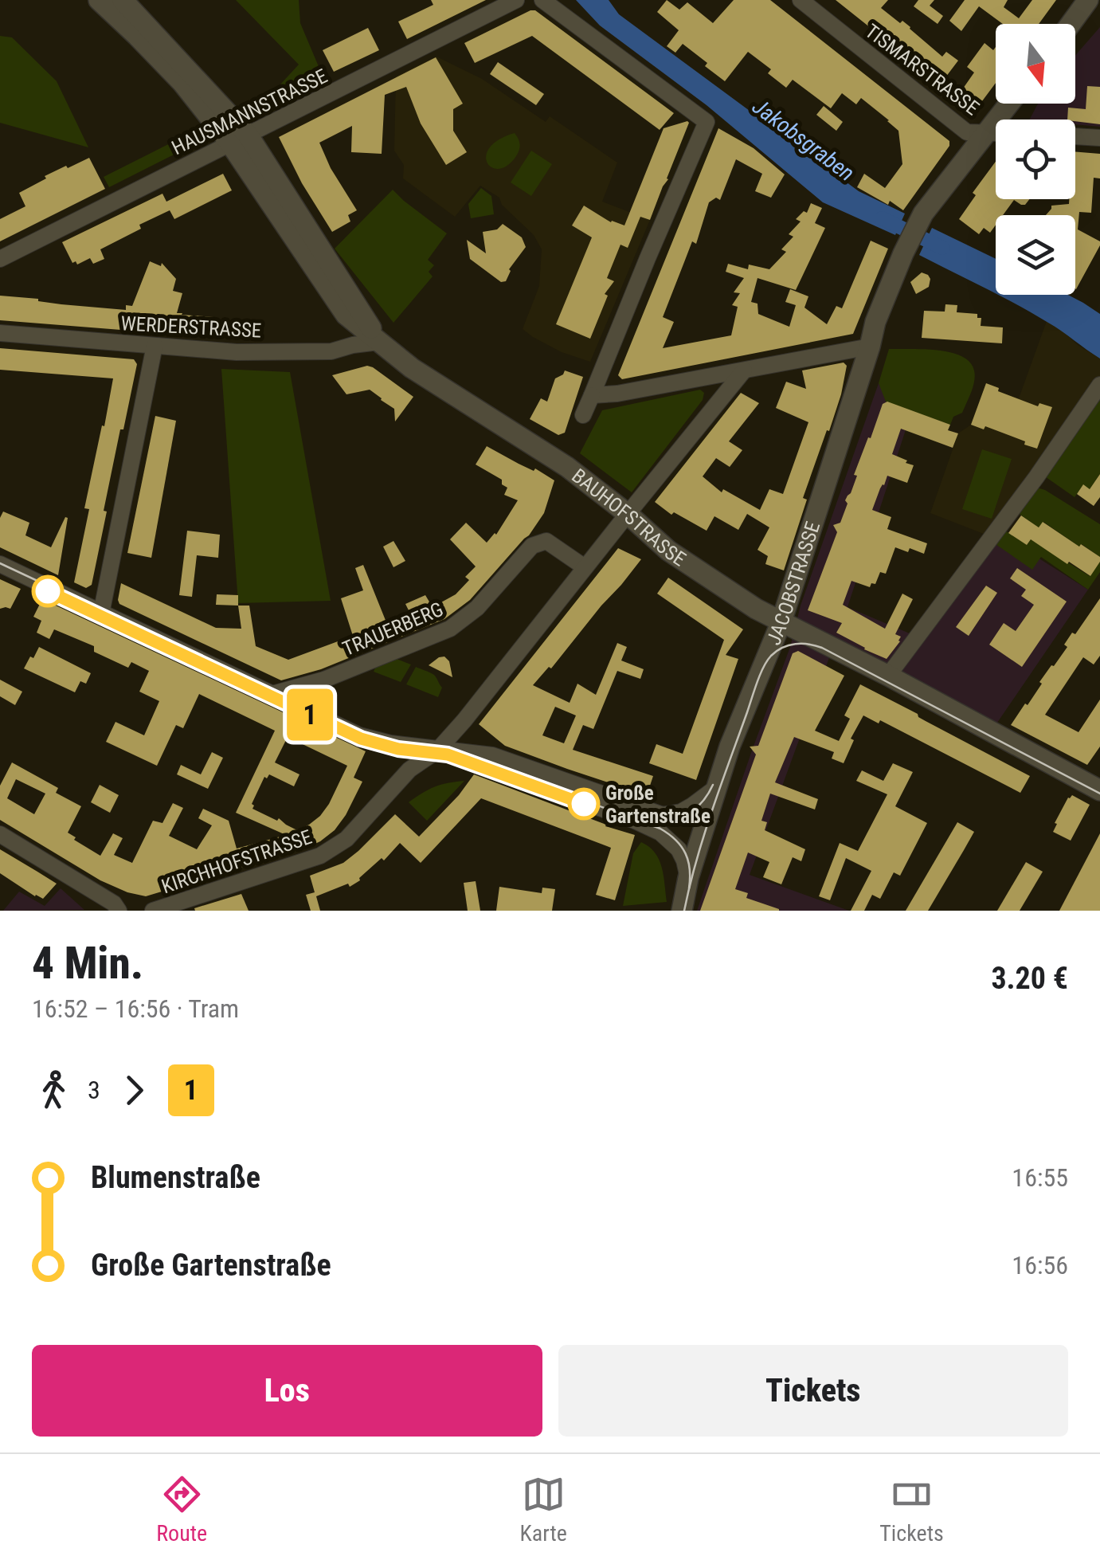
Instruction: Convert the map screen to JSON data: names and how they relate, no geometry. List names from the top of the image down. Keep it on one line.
{"streets":{"street":["TISMARSTRASSE","HAUSMANNSTRASSE","WERDERSTRASSE","BAUHOFSTRASSE","JACOBSTRASSE","TRAUERBERG","KIRCHHOFSTRASSE"]},"crossings":[["TISMARSTRASSE","JACOBSTRASSE"],["HAUSMANNSTRASSE","BAUHOFSTRASSE"],["WERDERSTRASSE","BAUHOFSTRASSE"],["BAUHOFSTRASSE","JACOBSTRASSE"]],"water":["Jakobsgraben"],"places":["Große Gartenstraße"],"lines":["tram line 1"],"north":"bottom","page":{"on_map":"1","heading":["4 Min.","16:52 – 16:56 · Tram","3.20 €"],"legs":["3","1"],"list":[{"name":"Blumenstraße","value":"16:55"},{"name":"Große Gartenstraße","value":"16:56"}],"buttons":["Los","Tickets"],"tabs":["Route","Karte","Tickets"]}}
